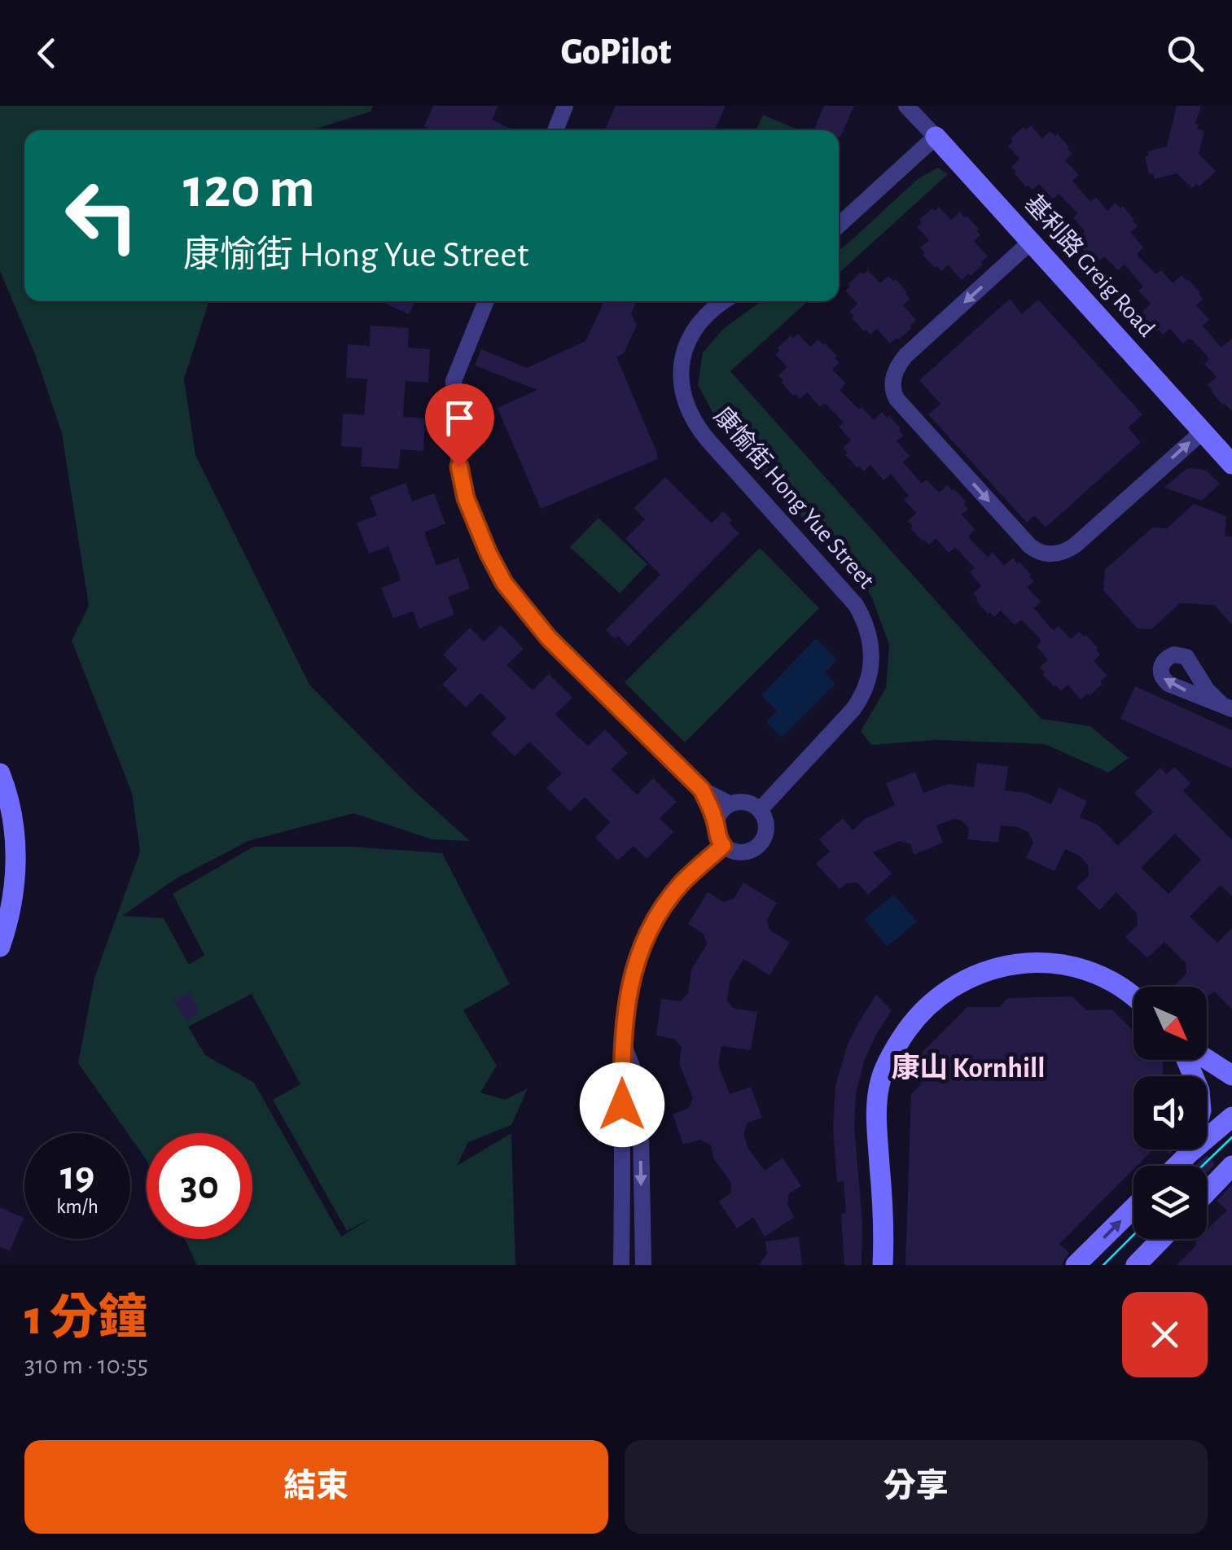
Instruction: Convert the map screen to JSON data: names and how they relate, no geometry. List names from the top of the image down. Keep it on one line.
{"streets":{"street":["基利路 Greig Road","康愉街 Hong Yue Street"]},"districts":["康山 Kornhill"],"north":"bottom right","page":{"header":"GoPilot","turn":["120 m","康愉街 Hong Yue Street"],"speed":"19 km/h","limit":"30","heading":["1 分鐘","310 m · 10:55"],"buttons":["結束","分享"]}}
